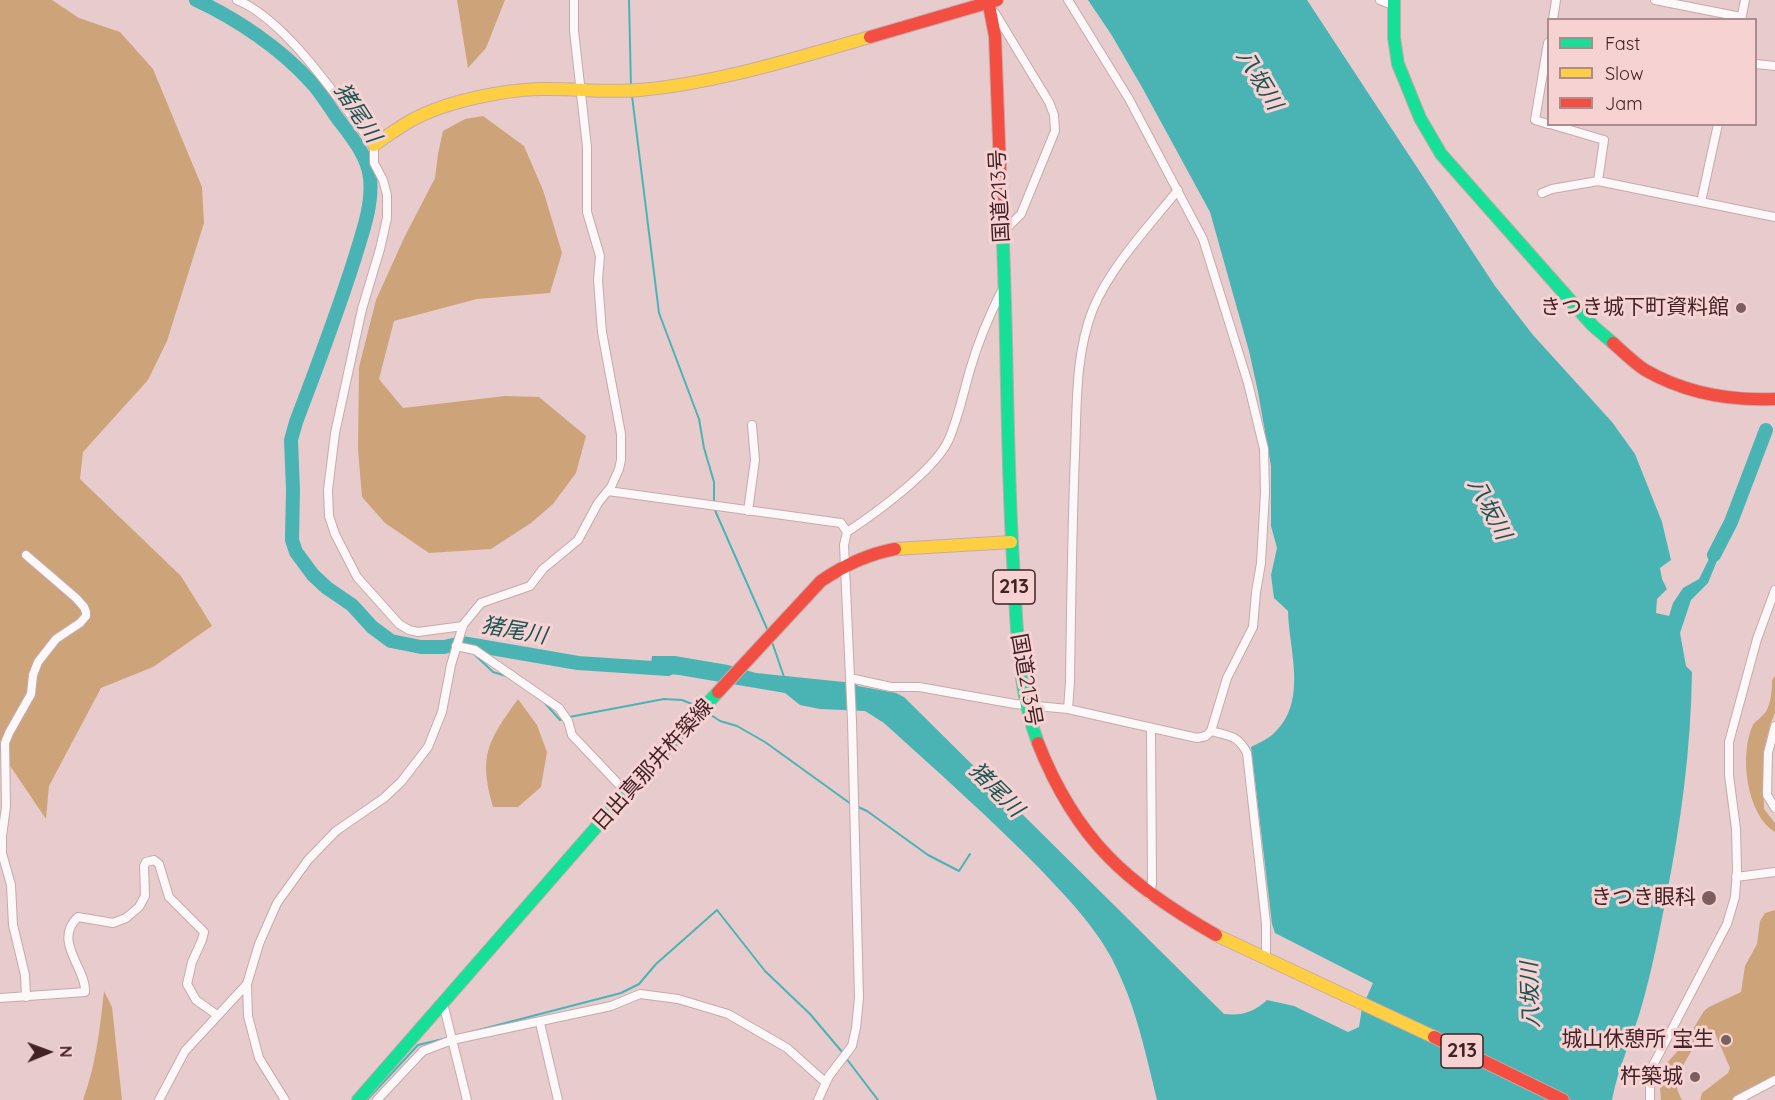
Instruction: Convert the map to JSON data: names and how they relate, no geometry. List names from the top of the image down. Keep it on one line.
{"streets":{"main road":["国道213号","213","日出真那井杵築線"]},"crossings":[["国道213号","日出真那井杵築線"]],"water":["八坂川","猪尾川"],"places":["きつき城下町資料館","きつき眼科","城山休憩所 宝生","杵築城"],"legend":["Fast","Slow","Jam"],"north":"right"}
